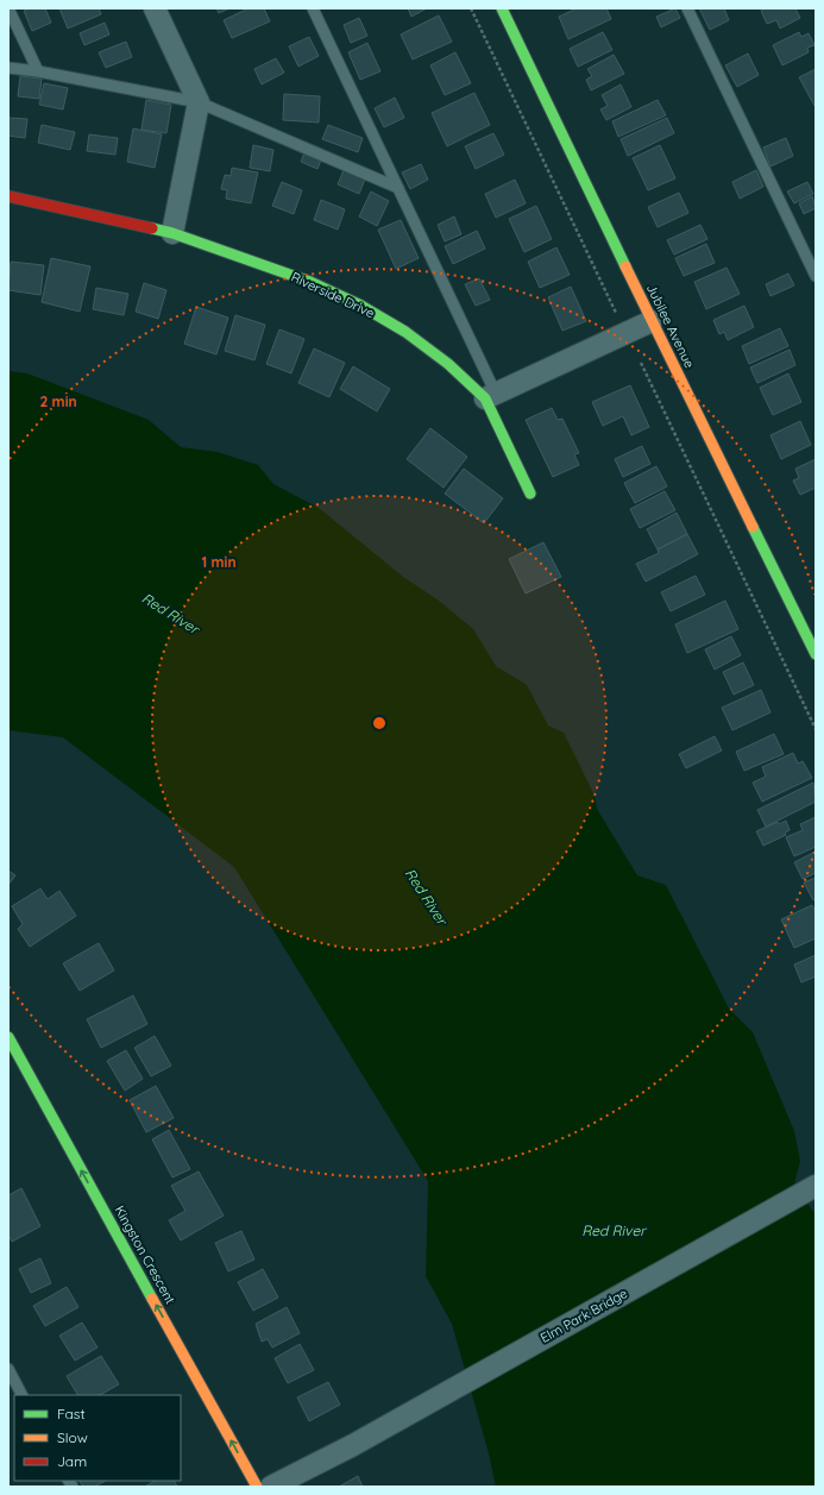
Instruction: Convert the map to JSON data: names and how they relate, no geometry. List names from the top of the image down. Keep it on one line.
{"streets":{"street":["Riverside Drive","Jubilee Avenue","Kingston Crescent","Elm Park Bridge"]},"one_way":["Kingston Crescent"],"water":["Red River"],"legend":["Fast","Slow","Jam"],"rings":["2 min","1 min"]}
